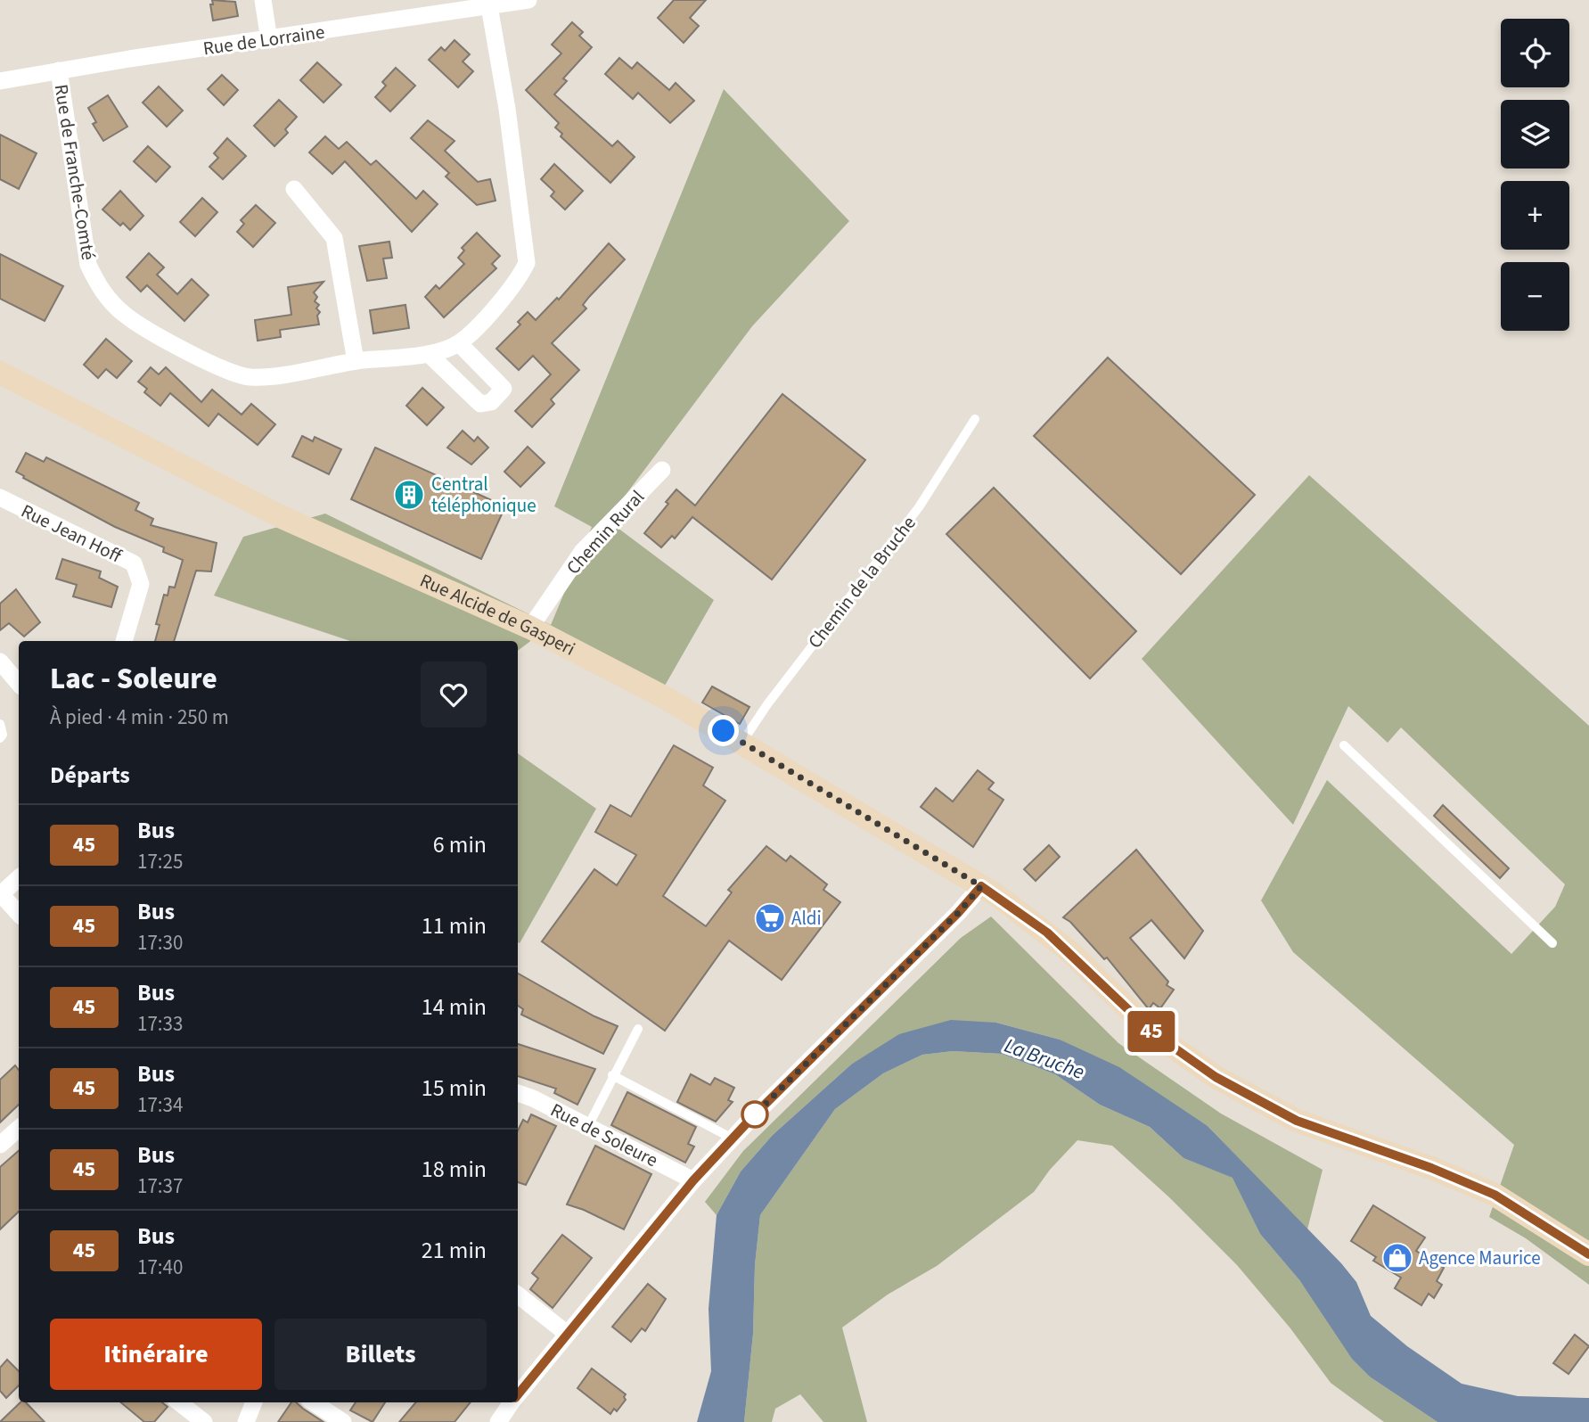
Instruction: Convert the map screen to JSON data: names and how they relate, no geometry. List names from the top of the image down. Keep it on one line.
{"streets":{"main road":["Rue Alcide de Gasperi"],"street":["Rue de Lorraine","Rue de Franche-Comté","Chemin Rural","Rue Jean Hoff","Rue de Soleure"],"lane":["Chemin de la Bruche"]},"crossings":[["Rue de Lorraine","Rue de Franche-Comté"],["Chemin Rural","Rue Alcide de Gasperi"],["Chemin de la Bruche","Rue Alcide de Gasperi"]],"water":["La Bruche"],"places":{"building":["Central téléphonique"],"supermarket":["Aldi"],"shop":["Agence Maurice"]},"lines":["bus line 45"],"page":{"on_map":"45","map_buttons":["+","−"],"heading":[["Lac - Soleure","À pied · 4 min · 250 m"],"Départs"],"list":[{"mark":"45","name":"Bus","note":"17:25","value":"6 min"},{"mark":"45","name":"Bus","note":"17:30","value":"11 min"},{"mark":"45","name":"Bus","note":"17:33","value":"14 min"},{"mark":"45","name":"Bus","note":"17:34","value":"15 min"},{"mark":"45","name":"Bus","note":"17:37","value":"18 min"},{"mark":"45","name":"Bus","note":"17:40","value":"21 min"}],"buttons":["Itinéraire","Billets"]}}
